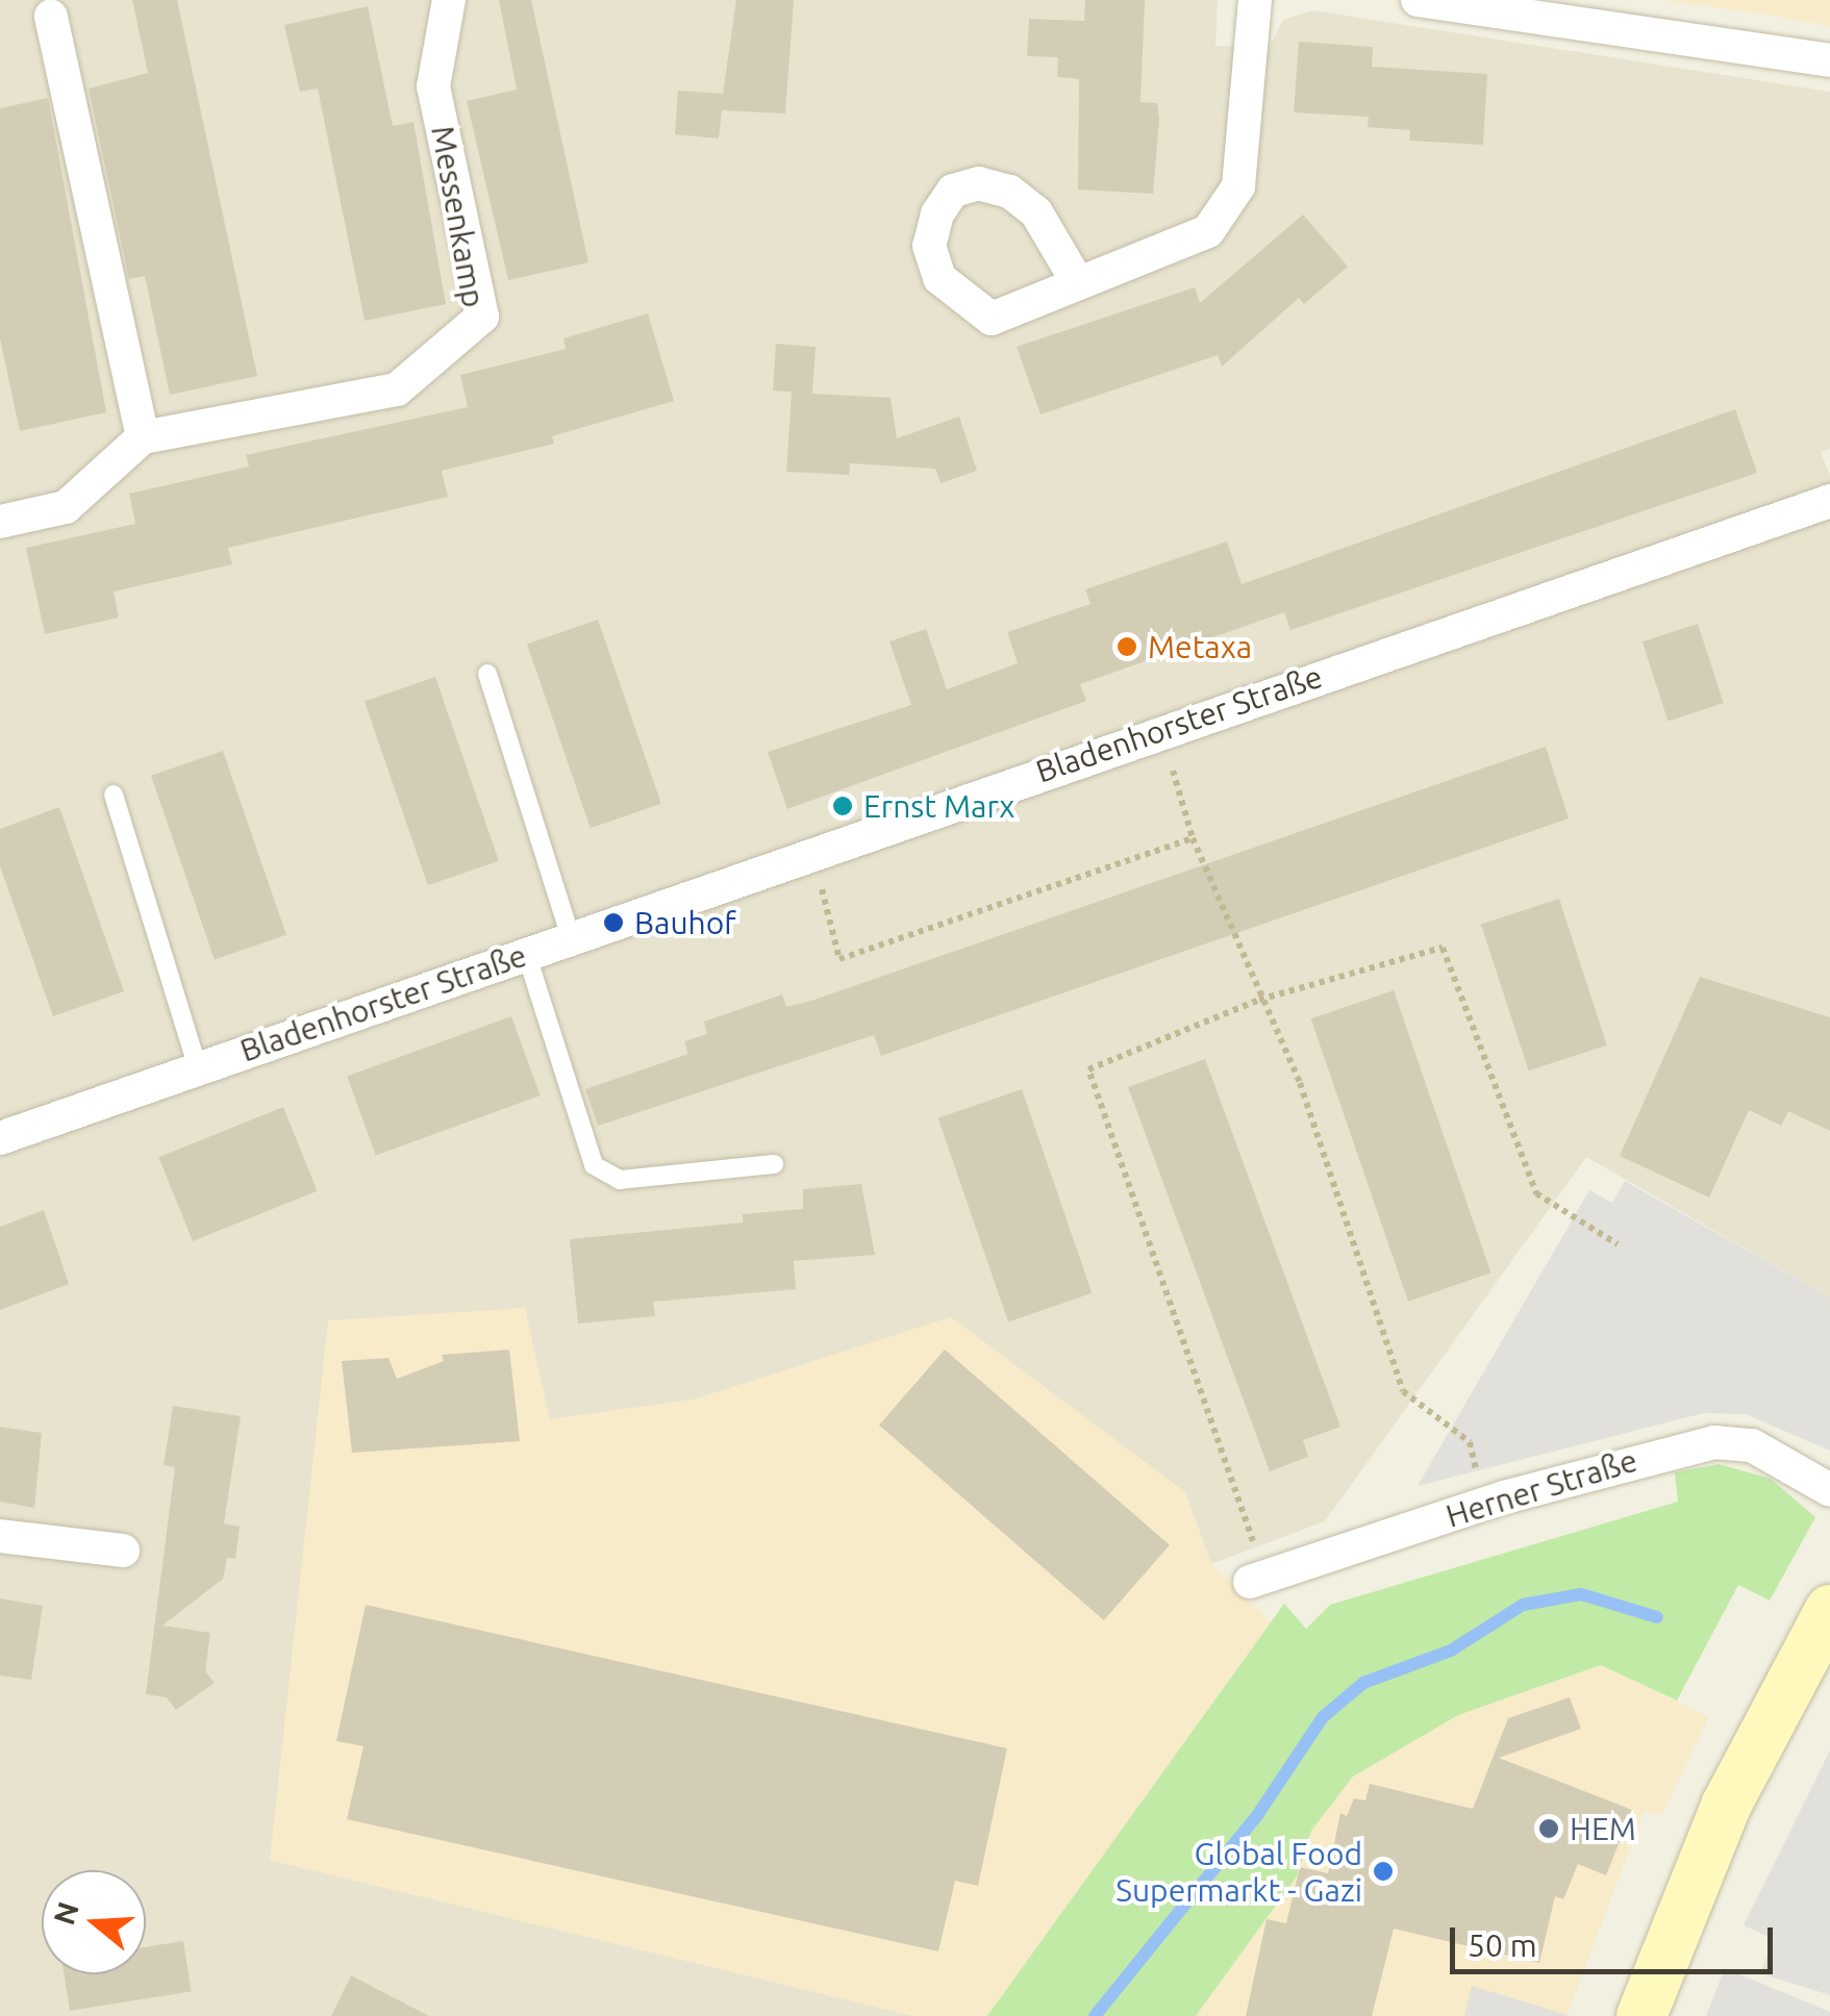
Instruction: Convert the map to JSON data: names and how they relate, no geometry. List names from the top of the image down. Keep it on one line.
{"streets":{"street":["Messenkamp","Bladenhorster Straße","Herner Straße"]},"places":["Metaxa","Ernst Marx","Bauhof","HEM","Global Food Supermarkt - Gazi"],"scale_bar":"50 m","north":"left"}
